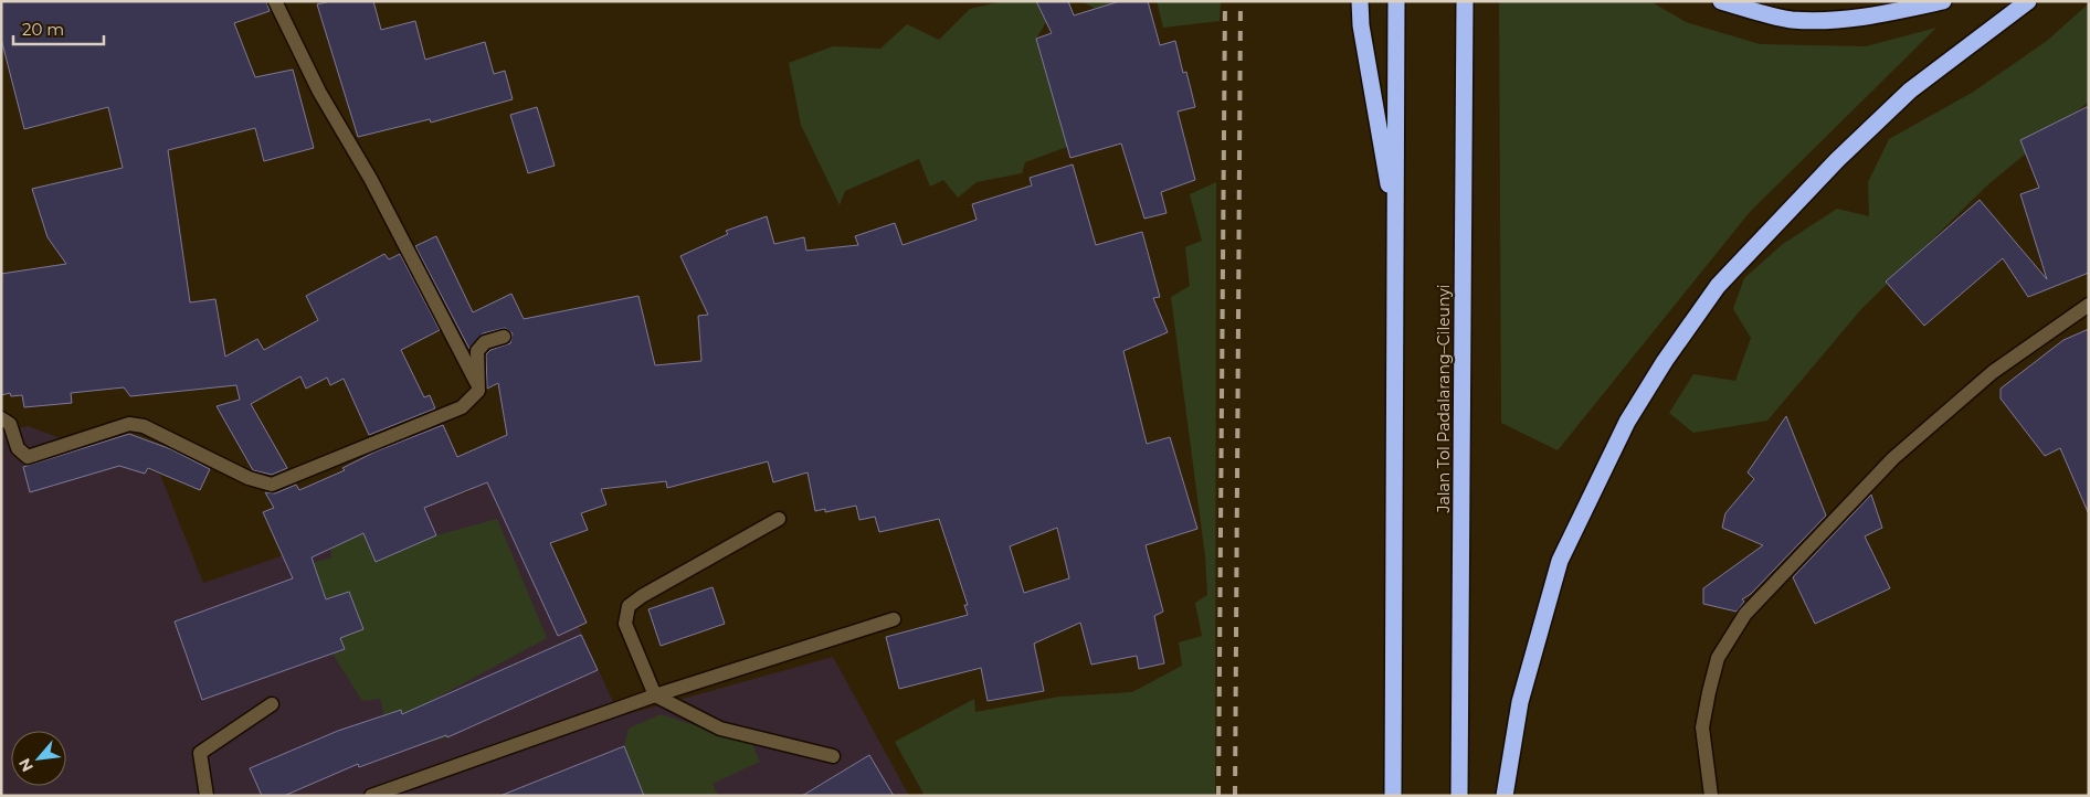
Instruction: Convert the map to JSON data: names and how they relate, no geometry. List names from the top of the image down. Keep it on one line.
{"streets":{"highway":["Jalan Tol Padalarang–Cileunyi"]},"scale_bar":"20 m","north":"bottom left"}
